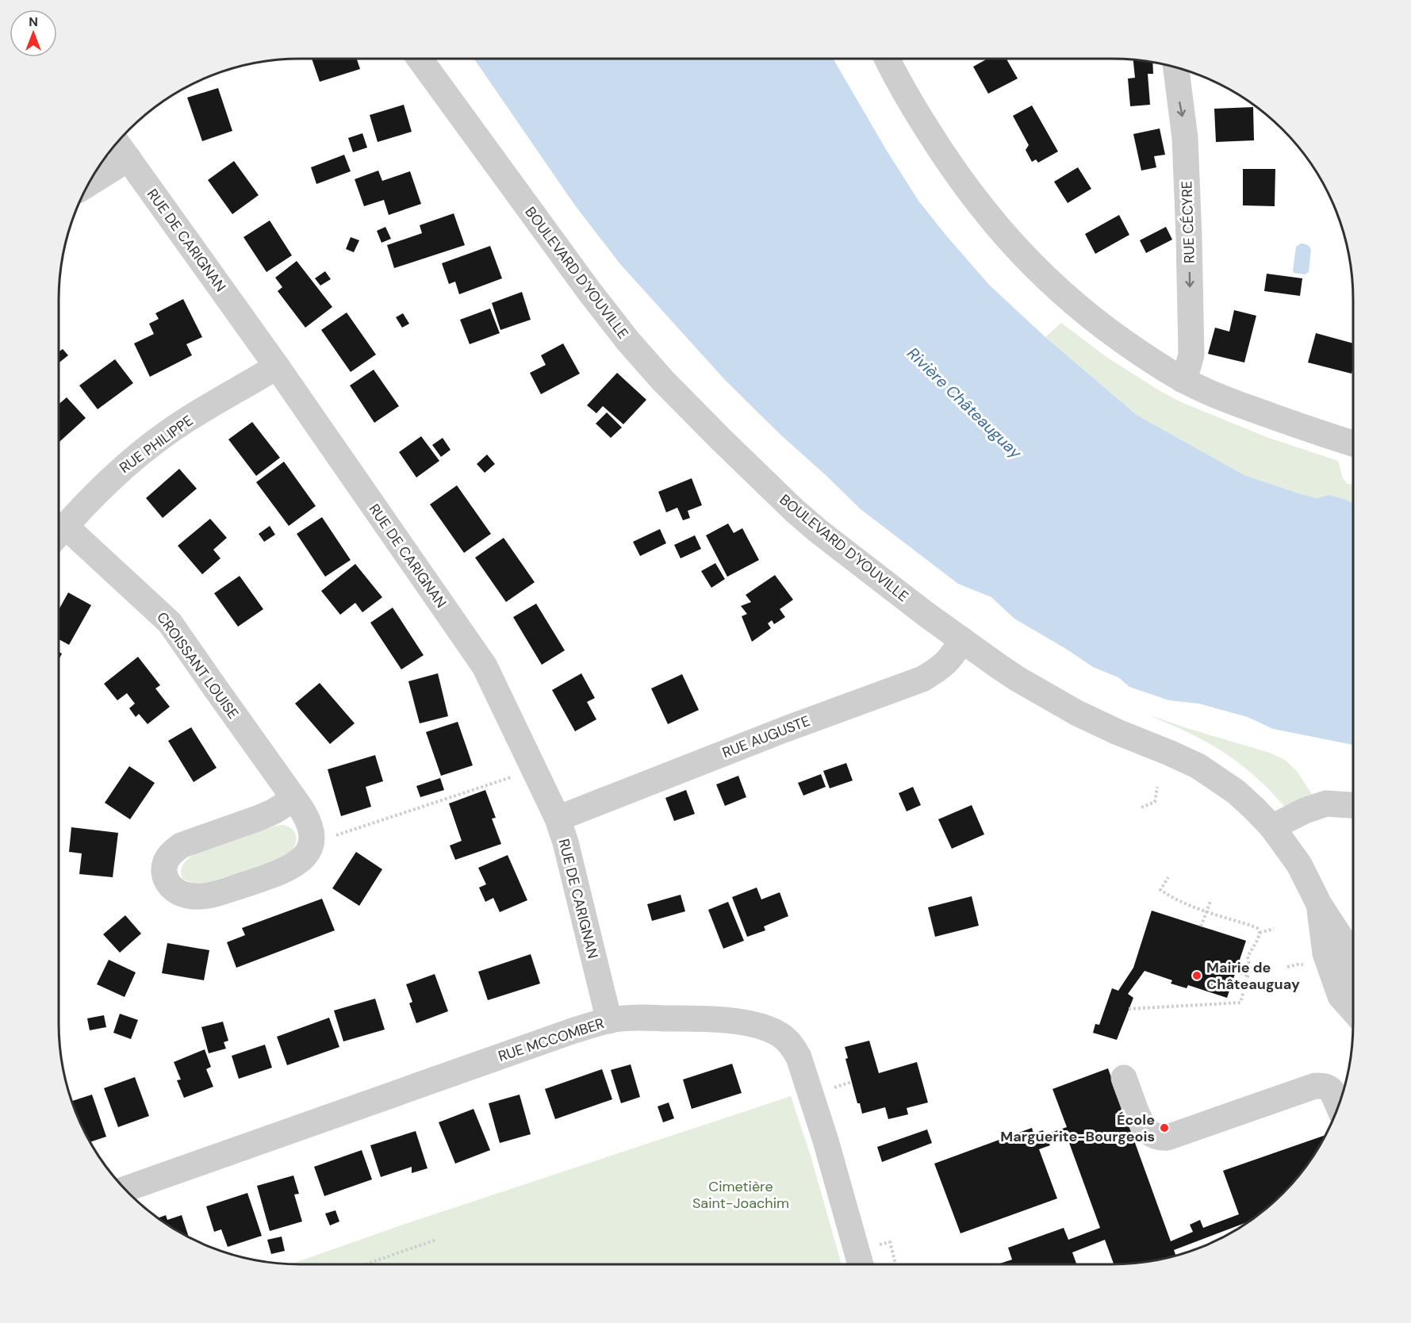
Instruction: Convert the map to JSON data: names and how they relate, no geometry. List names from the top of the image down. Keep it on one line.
{"streets":{"street":["RUE CÉCYRE","RUE DE CARIGNAN","BOULEVARD D'YOUVILLE","RUE PHILIPPE","CROISSANT LOUISE","RUE AUGUSTE","RUE MCCOMBER"]},"crossings":[["RUE DE CARIGNAN","RUE PHILIPPE"],["RUE DE CARIGNAN","RUE AUGUSTE"],["RUE DE CARIGNAN","RUE MCCOMBER"],["BOULEVARD D'YOUVILLE","RUE AUGUSTE"],["RUE PHILIPPE","CROISSANT LOUISE"]],"one_way":["RUE CÉCYRE"],"water":["Rivière Châteauguay"],"parks":["Cimetière Saint-Joachim"],"places":["Mairie de Châteauguay","École Marguerite-Bourgeois"],"north":"top"}
